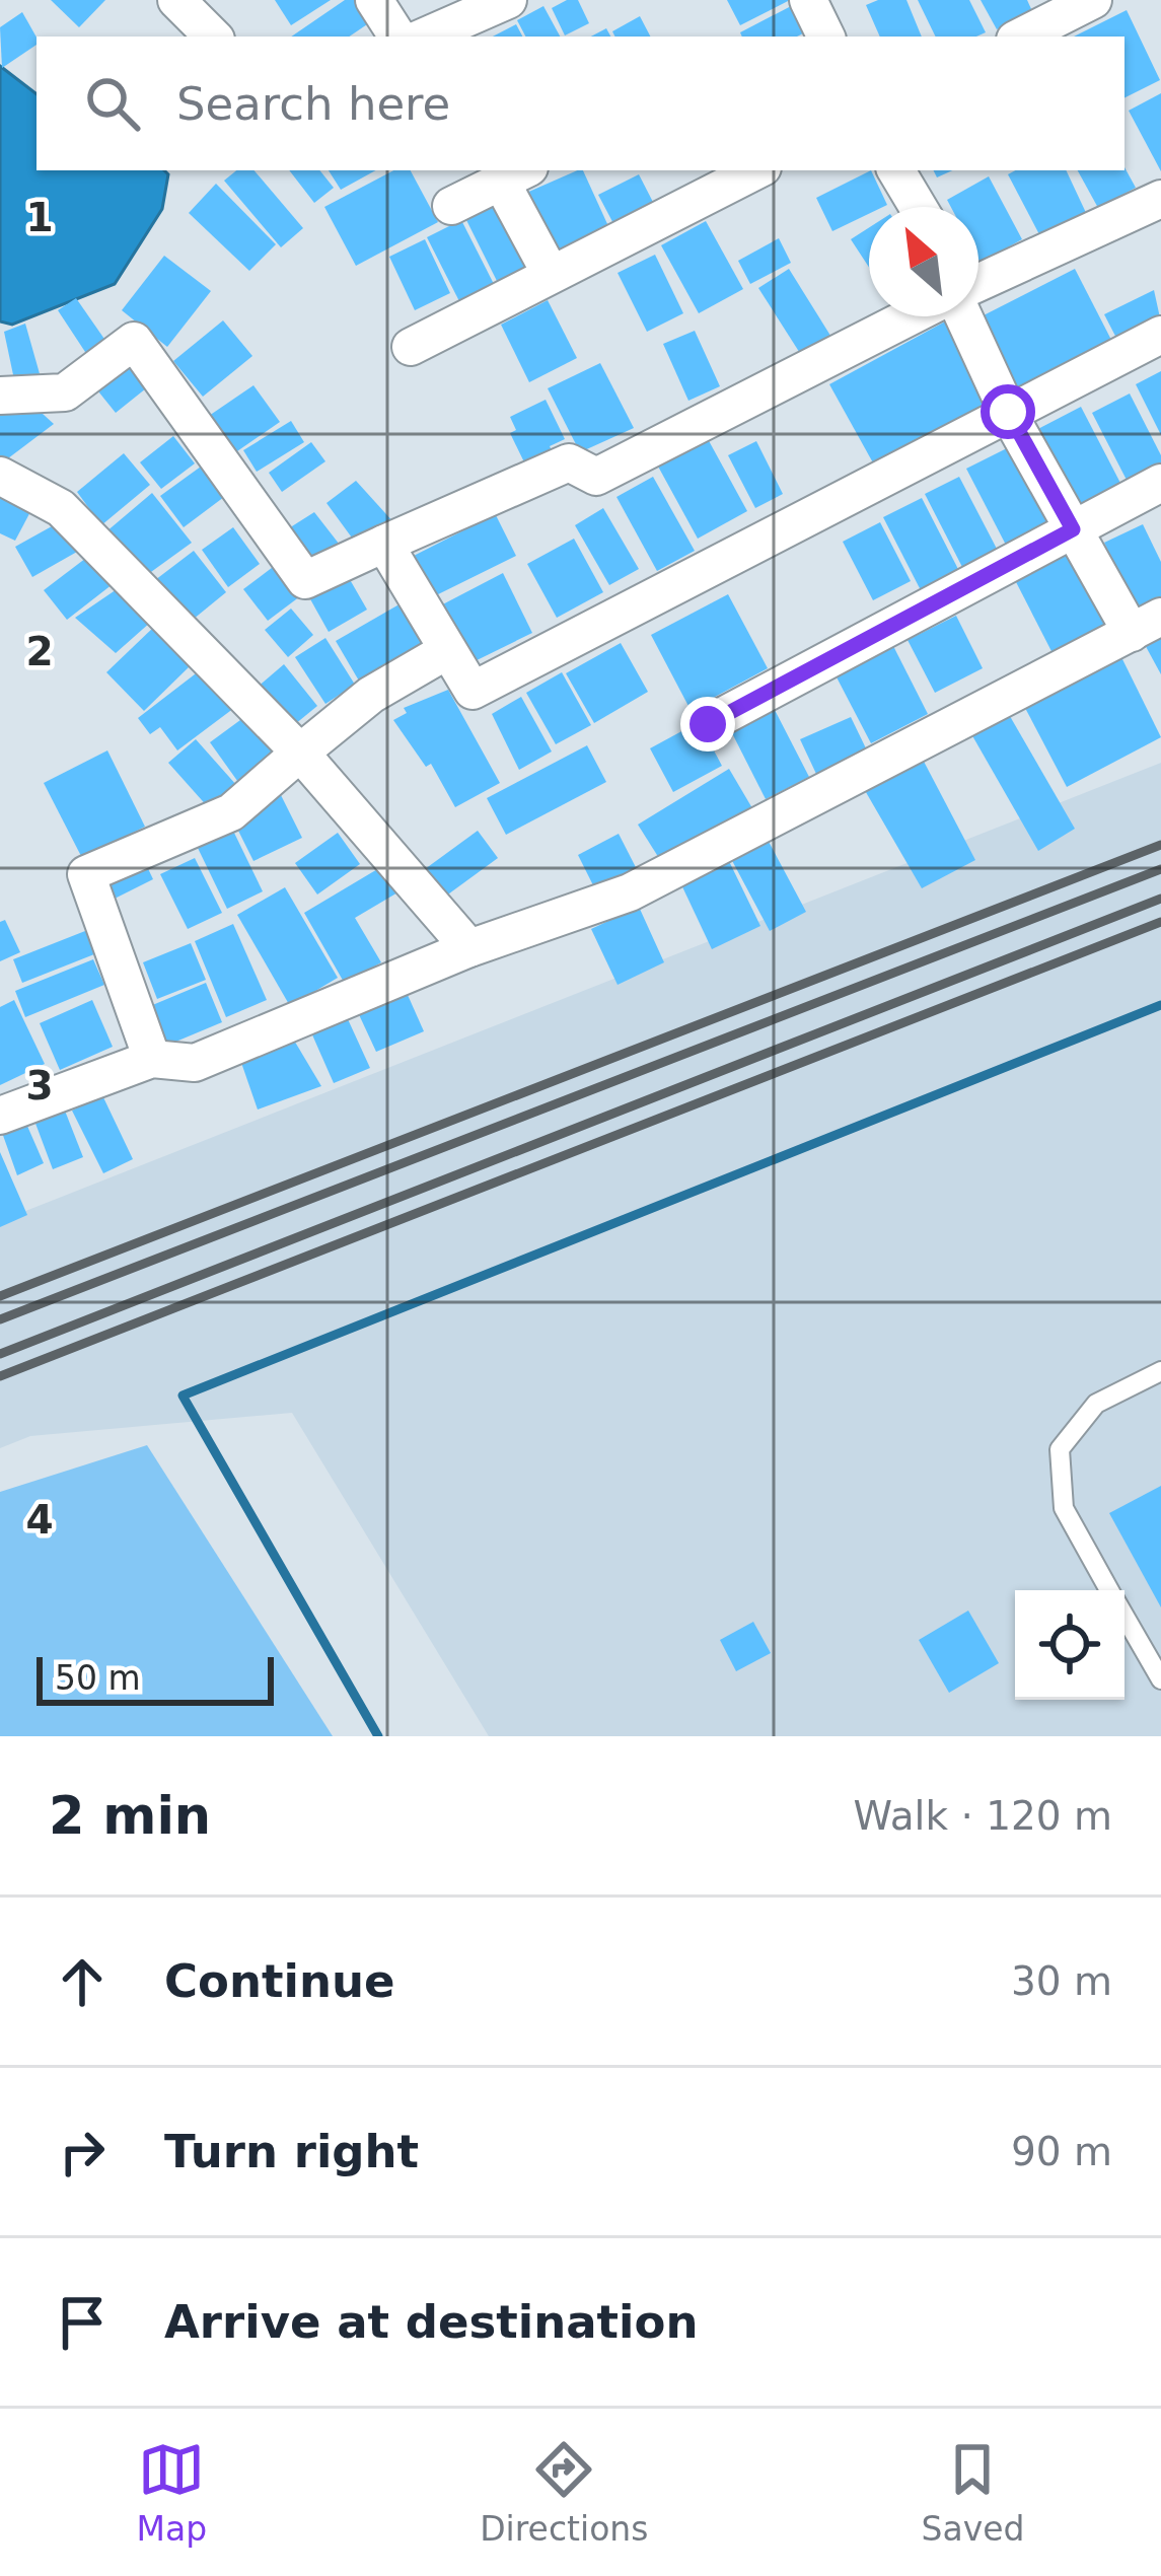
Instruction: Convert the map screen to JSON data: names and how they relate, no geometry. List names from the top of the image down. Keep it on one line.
{"scale_bar":"50 m","north":"top left","page":{"search":"Search here","scale":"50 m","heading":["2 min","Walk · 120 m"],"list":[["Continue","30 m"],["Turn right","90 m"],"Arrive at destination"],"nav":["Map","Directions","Saved"]},"grid":{"rows":["1","2","3","4"]}}
